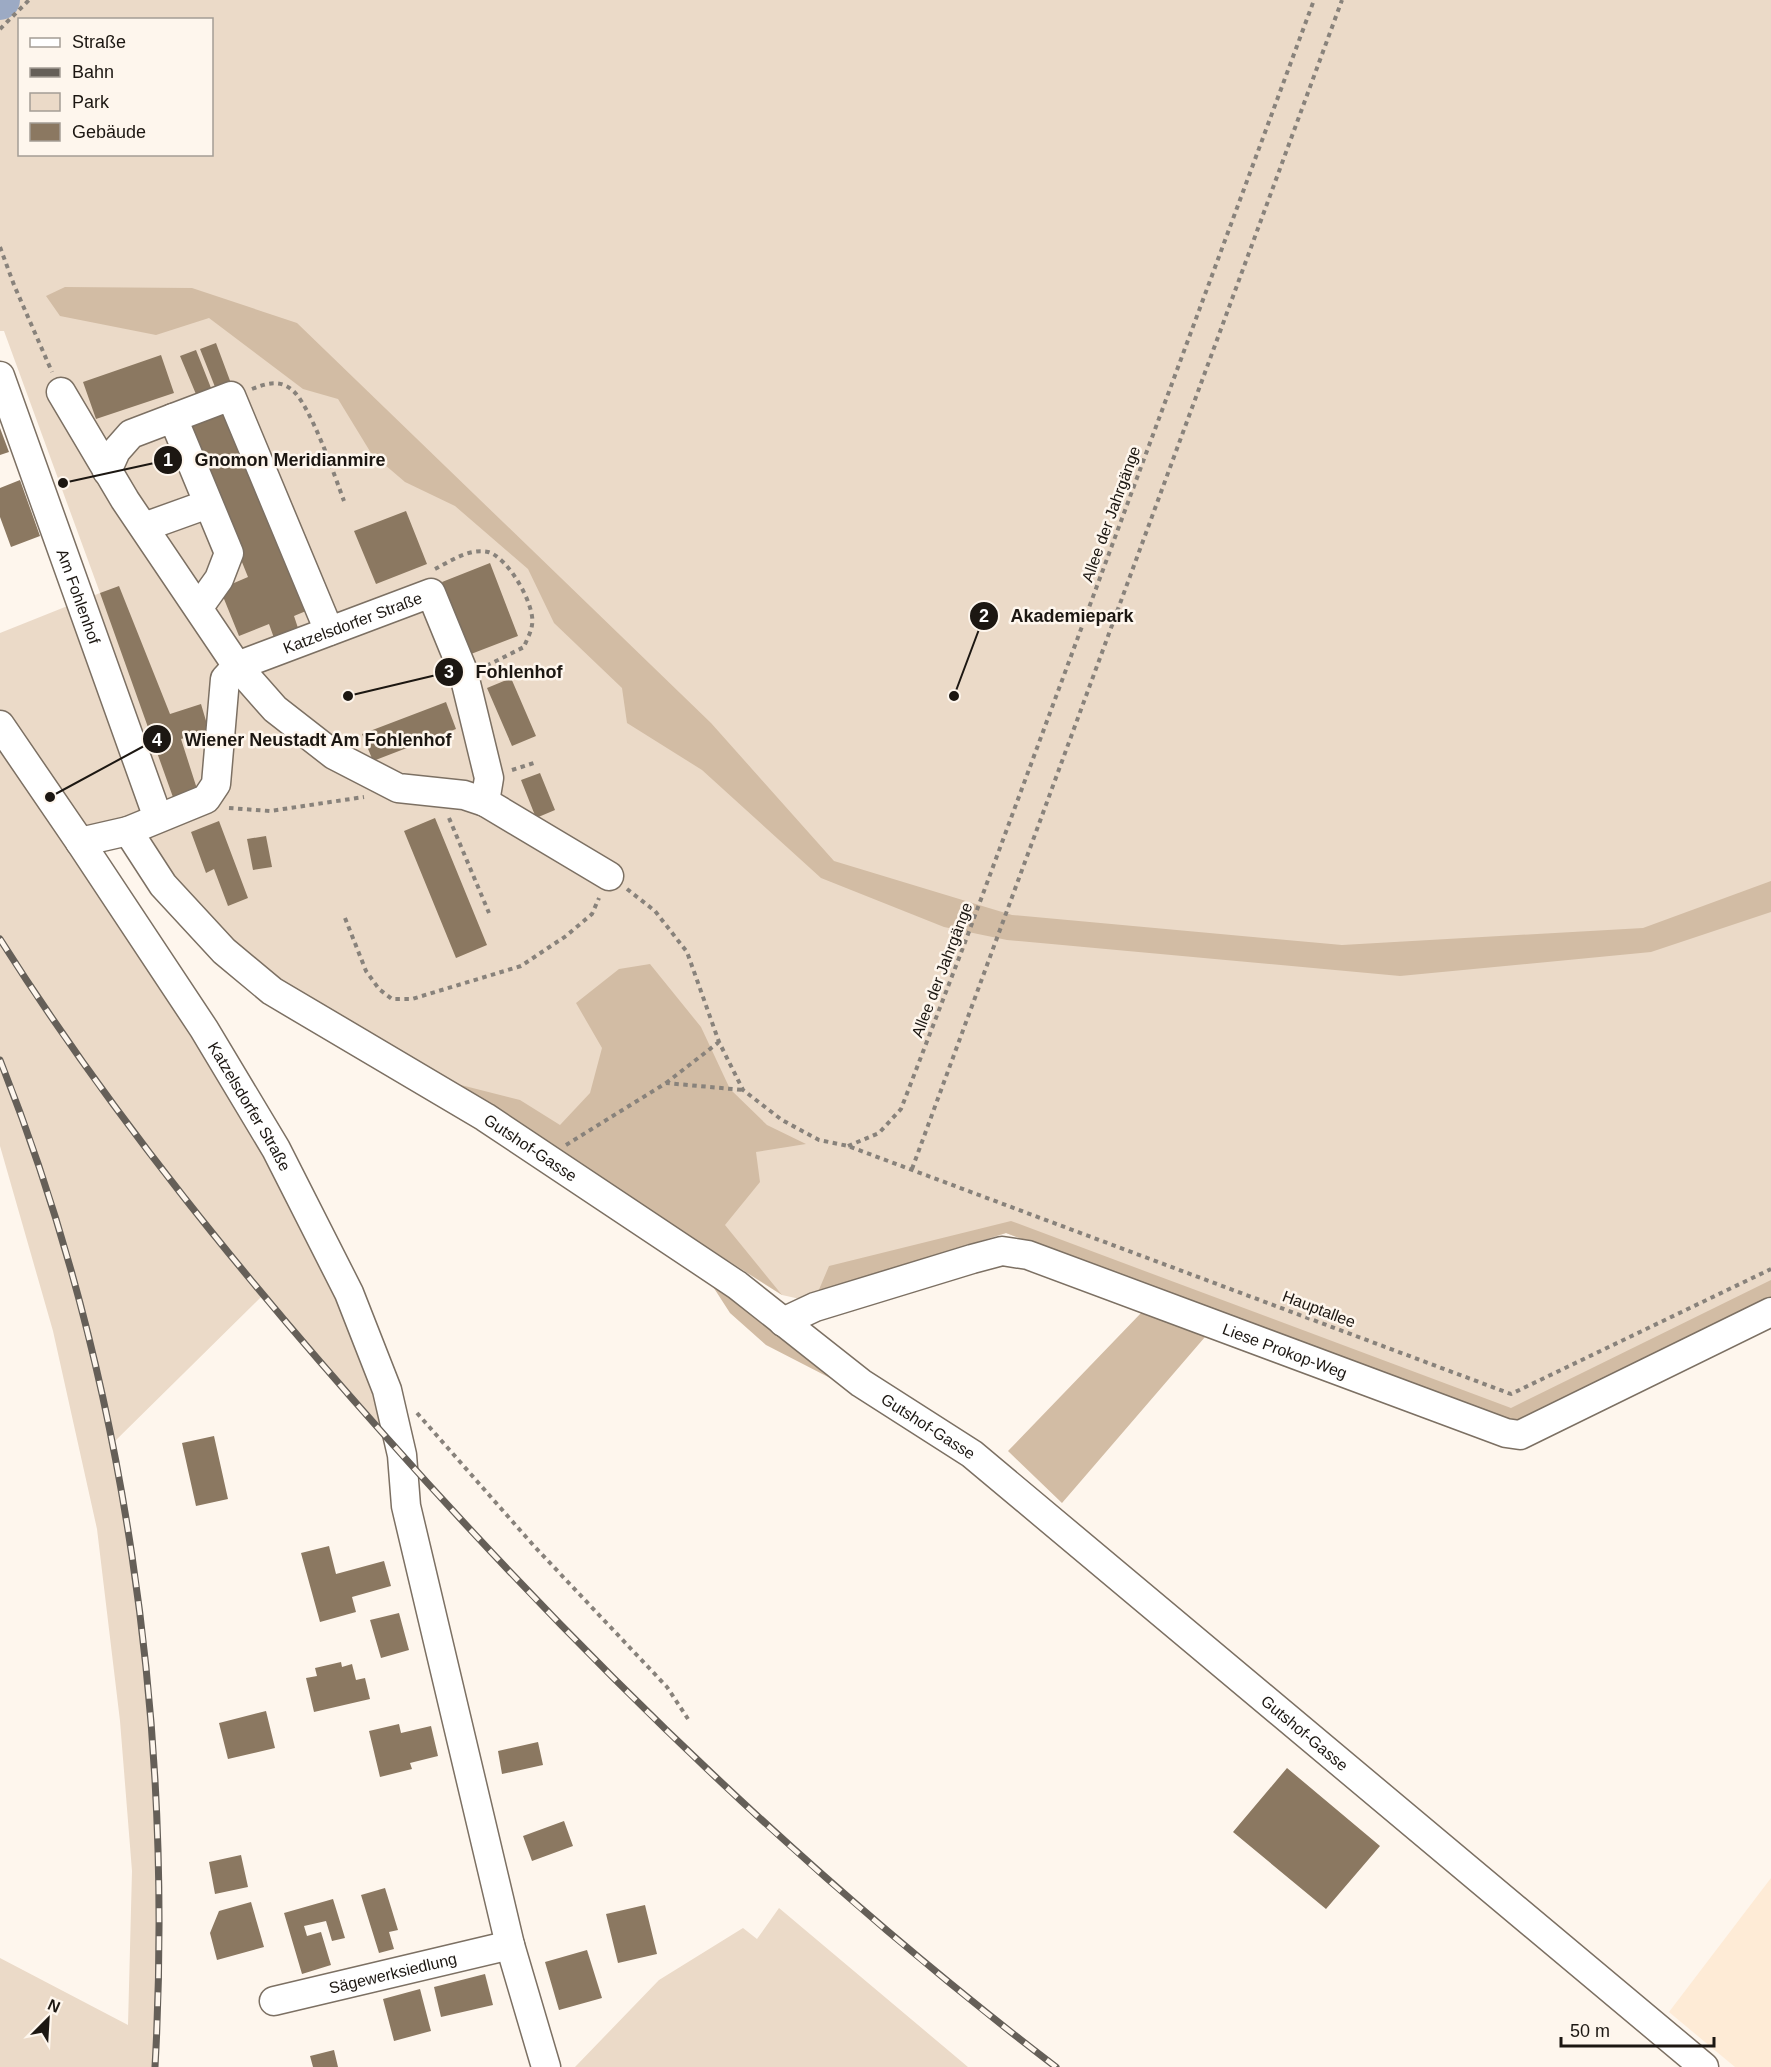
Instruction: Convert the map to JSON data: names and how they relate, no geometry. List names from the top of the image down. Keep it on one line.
{"streets":{"street":["Am Fohlenhof","Katzelsdorfer Straße","Gutshof-Gasse","Liese Prokop-Weg","Sägewerksiedlung"],"path":["Allee der Jahrgänge","Hauptallee"]},"crossings":[["Allee der Jahrgänge","Hauptallee"],["Katzelsdorfer Straße","Sägewerksiedlung"],["Gutshof-Gasse","Liese Prokop-Weg"]],"places":["Gnomon Meridianmire","Fohlenhof","Akademiepark","Wiener Neustadt Am Fohlenhof"],"legend":["Straße","Bahn","Park","Gebäude"],"scale_bar":"50 m","north":"top right"}
